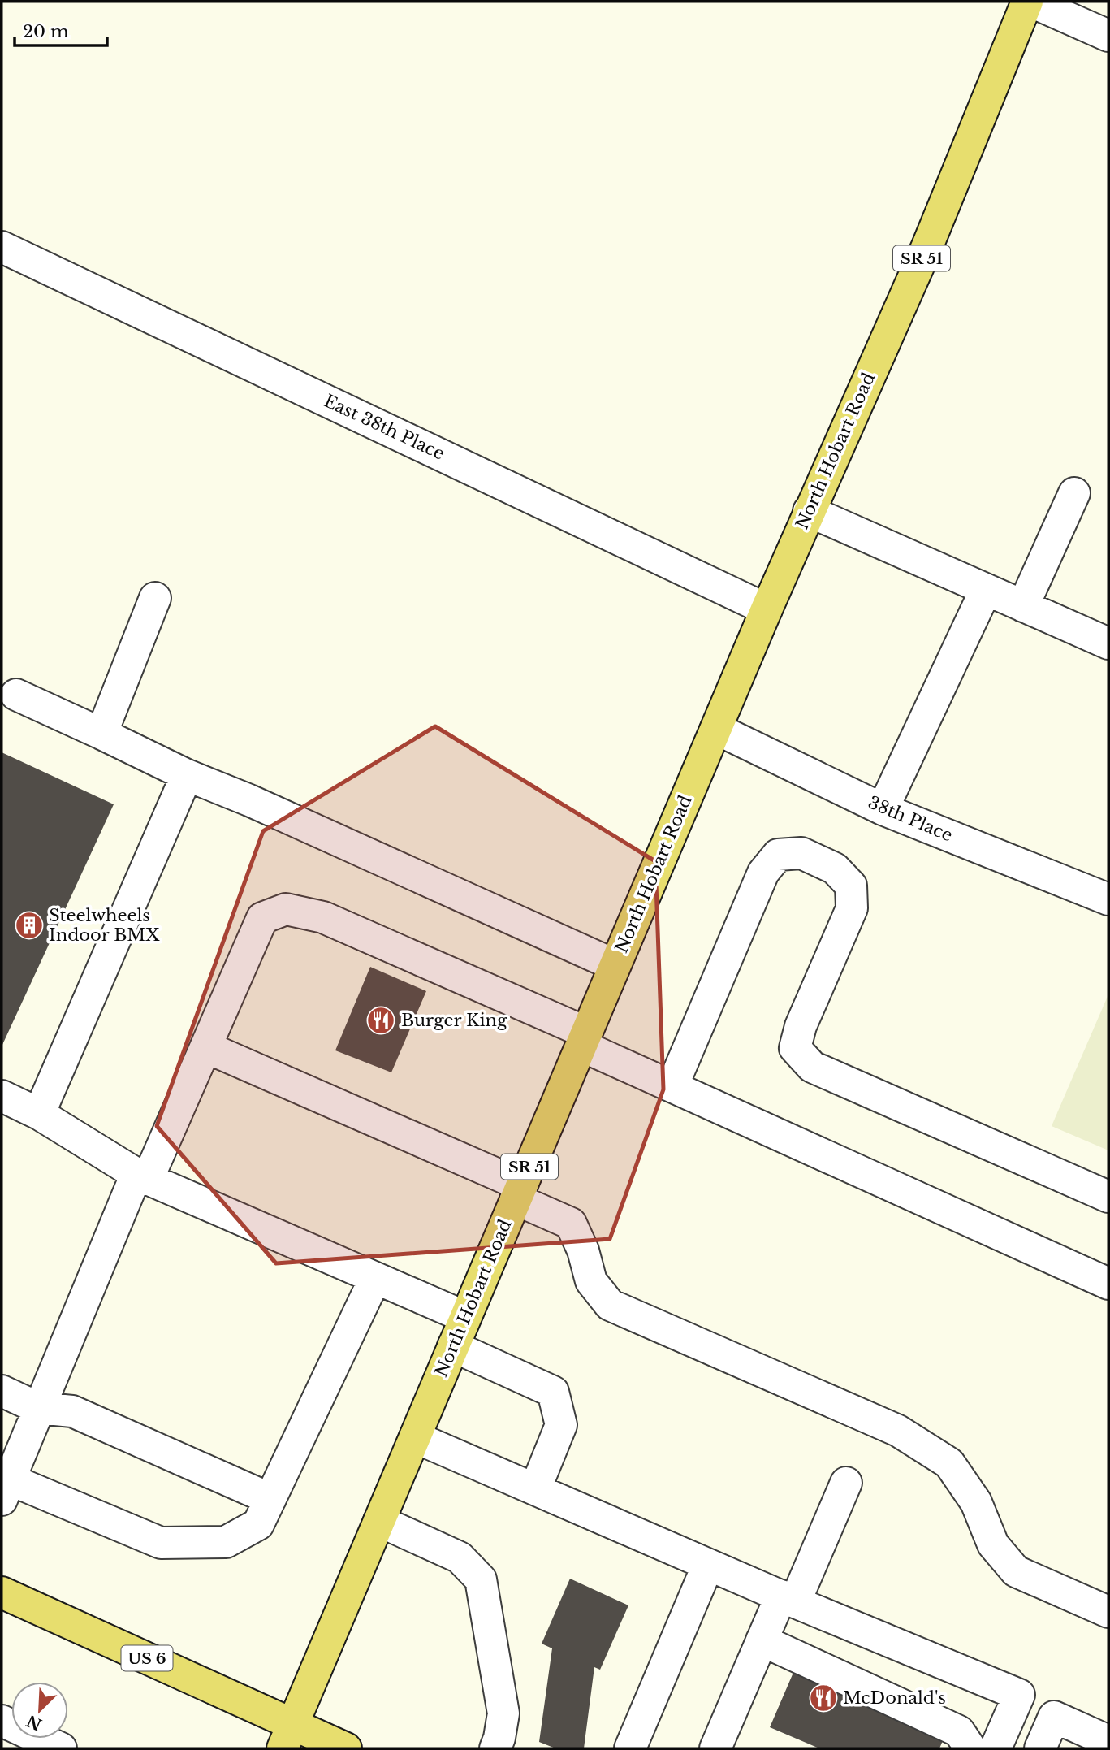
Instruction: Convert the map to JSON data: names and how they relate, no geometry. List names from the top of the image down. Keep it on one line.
{"streets":{"main road":["SR 51","North Hobart Road","US 6"],"street":["East 38th Place","38th Place"]},"crossings":[["East 38th Place","North Hobart Road"],["North Hobart Road","38th Place"],["North Hobart Road","US 6"]],"places":{"building":["Steelwheels Indoor BMX"],"restaurant":["Burger King","McDonald's"]},"scale_bar":"20 m","north":"bottom left"}
